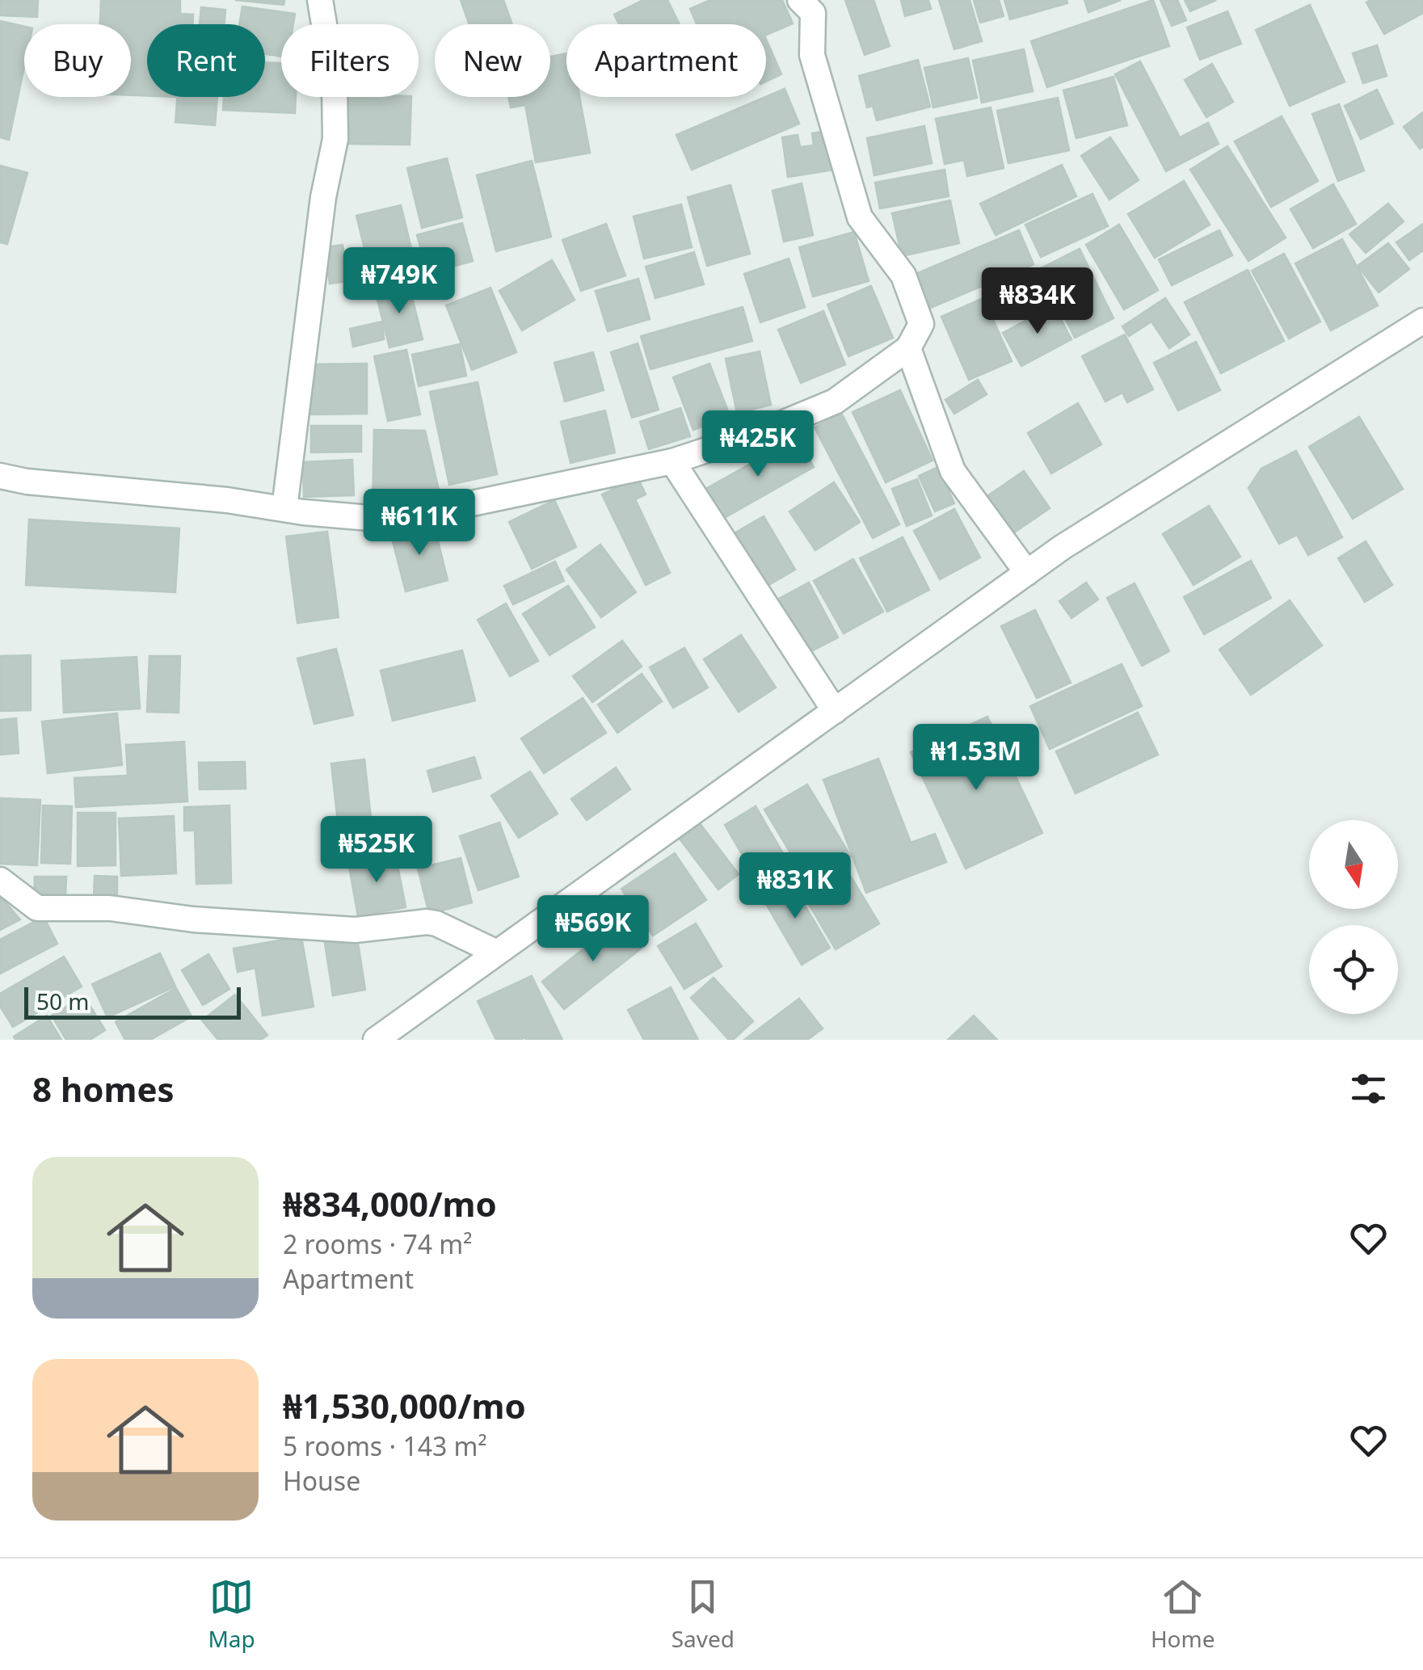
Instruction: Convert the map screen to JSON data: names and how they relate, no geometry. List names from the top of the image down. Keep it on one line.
{"scale_bar":"50 m","north":"bottom","page":{"chip":["Buy","Rent","Filters","New","Apartment"],"price":["₦749K","₦834K","₦425K","₦611K","₦1.53M","₦525K","₦831K","₦569K"],"scale":"50 m","heading":"8 homes","list":[{"name":"₦834,000/mo","note":"2 rooms · 74 m² · Apartment"},{"name":"₦1,530,000/mo","note":"5 rooms · 143 m² · House"}],"tabs":["Map","Saved","Home"]}}
